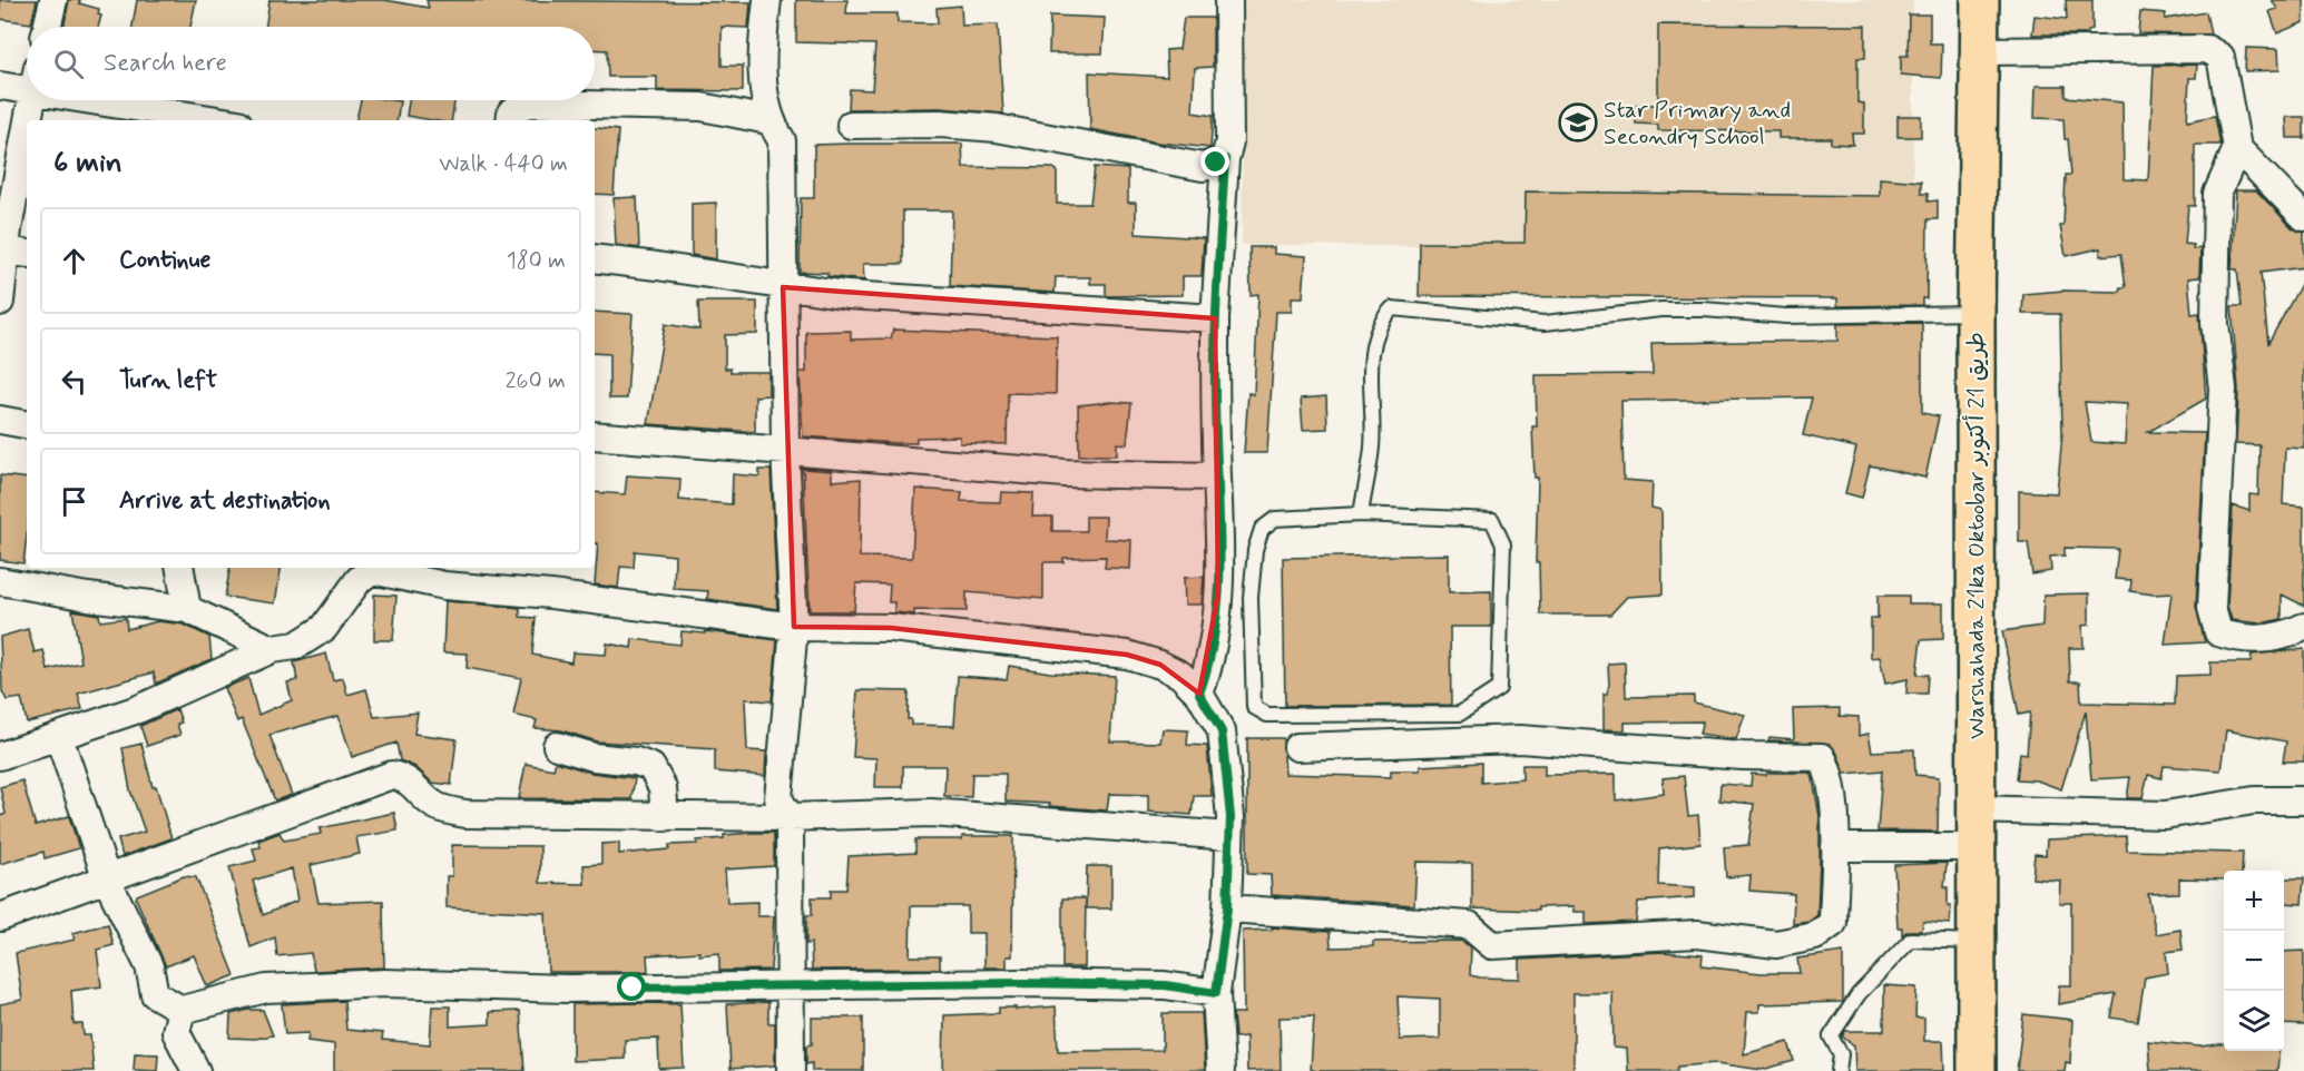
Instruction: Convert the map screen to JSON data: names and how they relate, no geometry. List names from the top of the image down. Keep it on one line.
{"streets":{"main road":["Warshahada 21ka Oktoobar طريق 21 أكتوبر"]},"places":{"school or university":["Star Primary and Secondry School"]},"page":{"search":"Search here","heading":["6 min","Walk · 440 m"],"list":[["Continue","180 m"],["Turn left","260 m"],"Arrive at destination"],"map_buttons":["+","−"]}}
